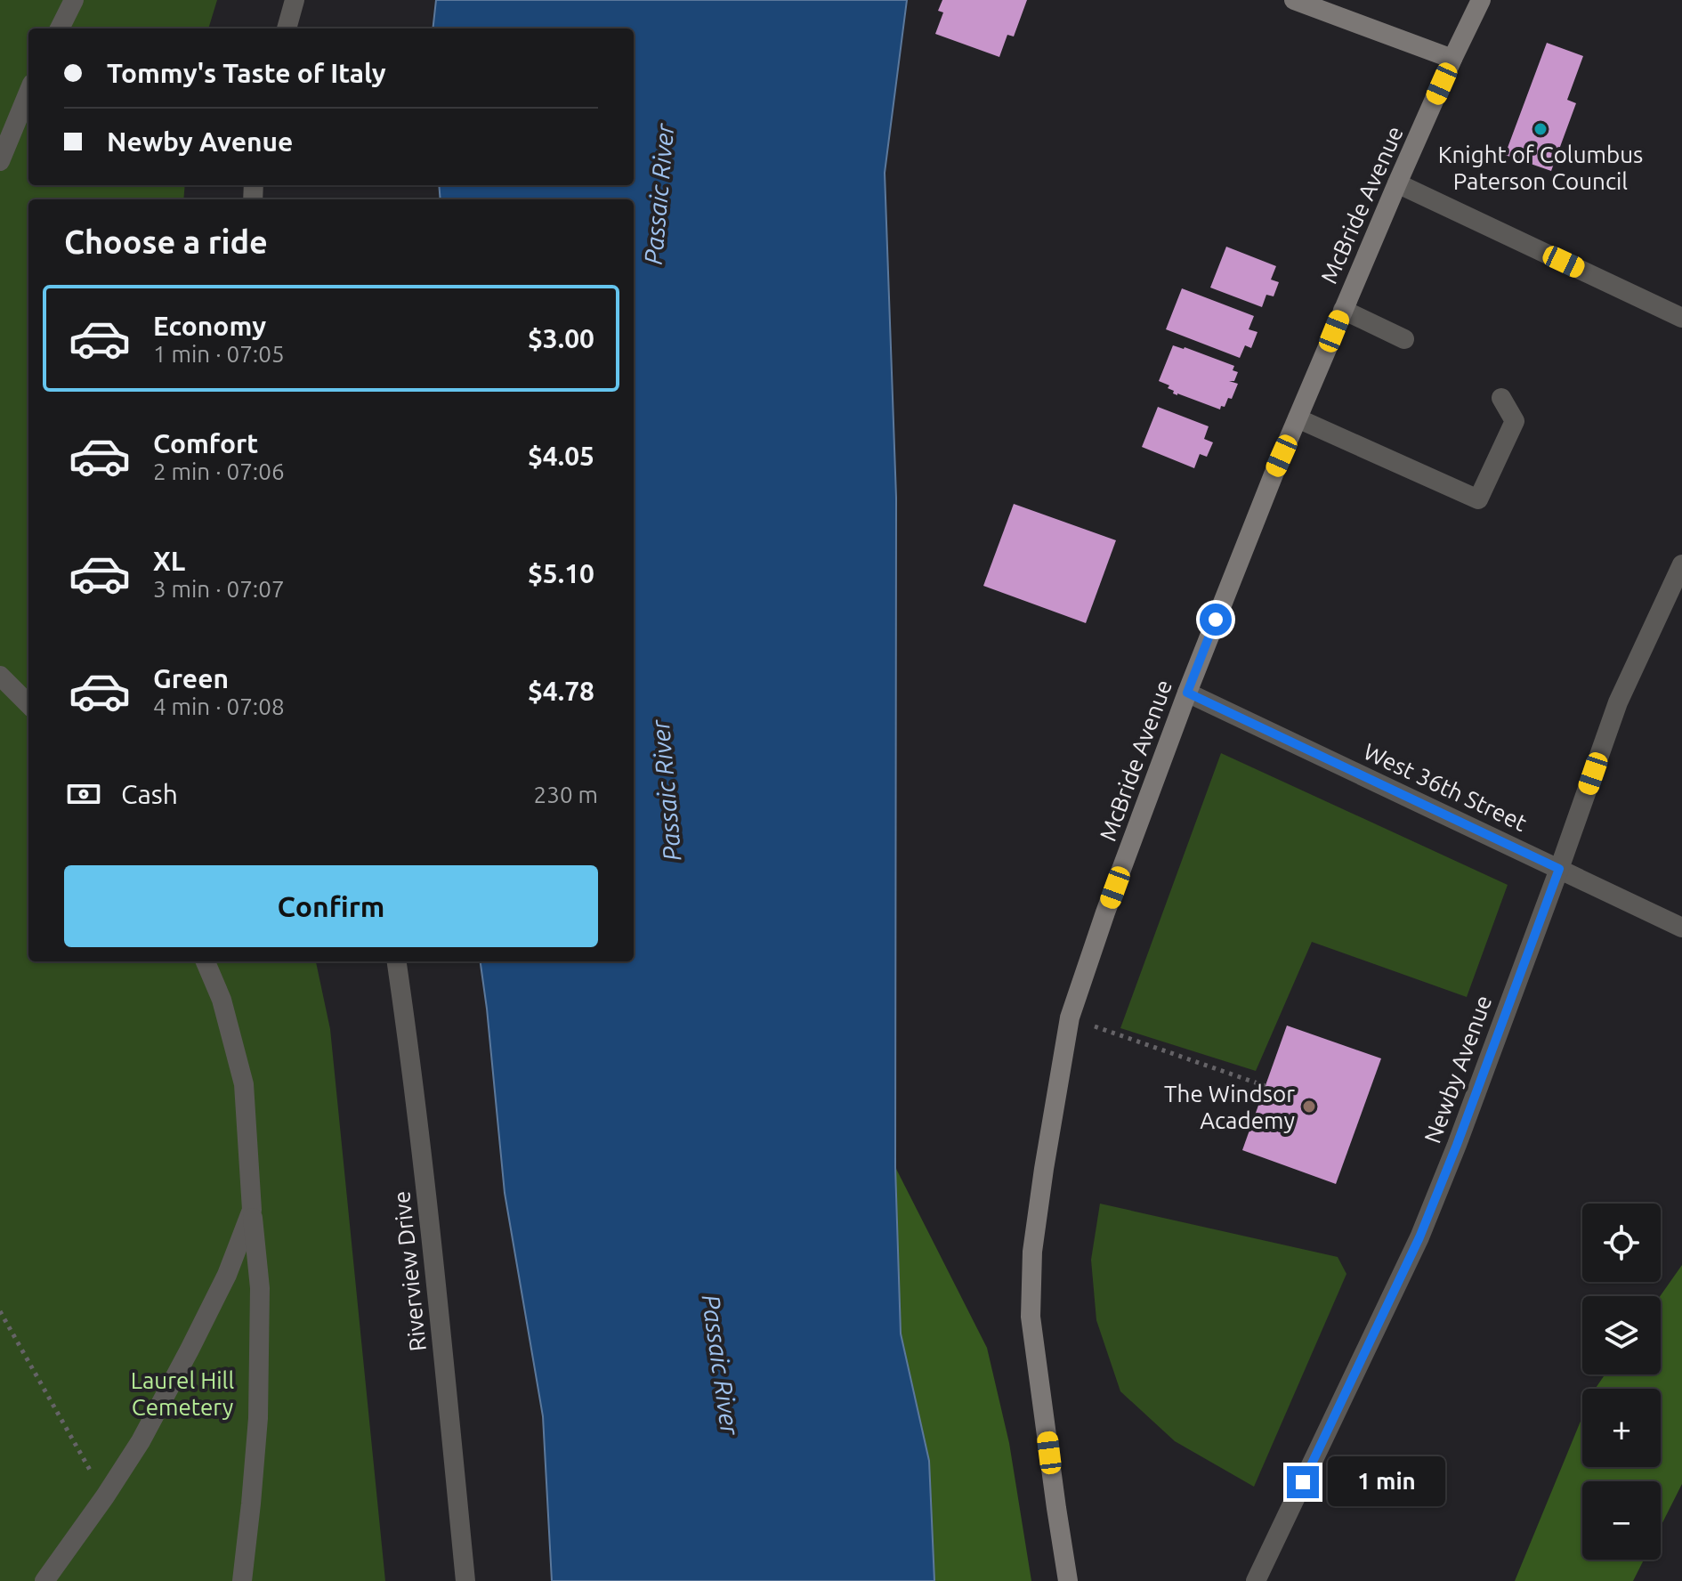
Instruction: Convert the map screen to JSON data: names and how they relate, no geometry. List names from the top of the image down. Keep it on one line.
{"streets":{"main road":["McBride Avenue"],"street":["West 36th Street","Newby Avenue","Riverview Drive"]},"crossings":[["McBride Avenue","West 36th Street"],["West 36th Street","Newby Avenue"]],"water":["Passaic River"],"parks":["Laurel Hill Cemetery"],"places":["Knight of Columbus Paterson Council","The Windsor Academy"],"page":{"banner":["Tommy's Taste of Italy","Newby Avenue"],"heading":"Choose a ride","list":[{"name":"Economy","note":"1 min · 07:05","value":"$3.00"},{"name":"Comfort","note":"2 min · 07:06","value":"$4.05"},{"name":"XL","note":"3 min · 07:07","value":"$5.10"},{"name":"Green","note":"4 min · 07:08","value":"$4.78"}],"pay":["Cash","230 m"],"buttons":"Confirm","map_buttons":["+","−"],"bubble":"1 min"}}
